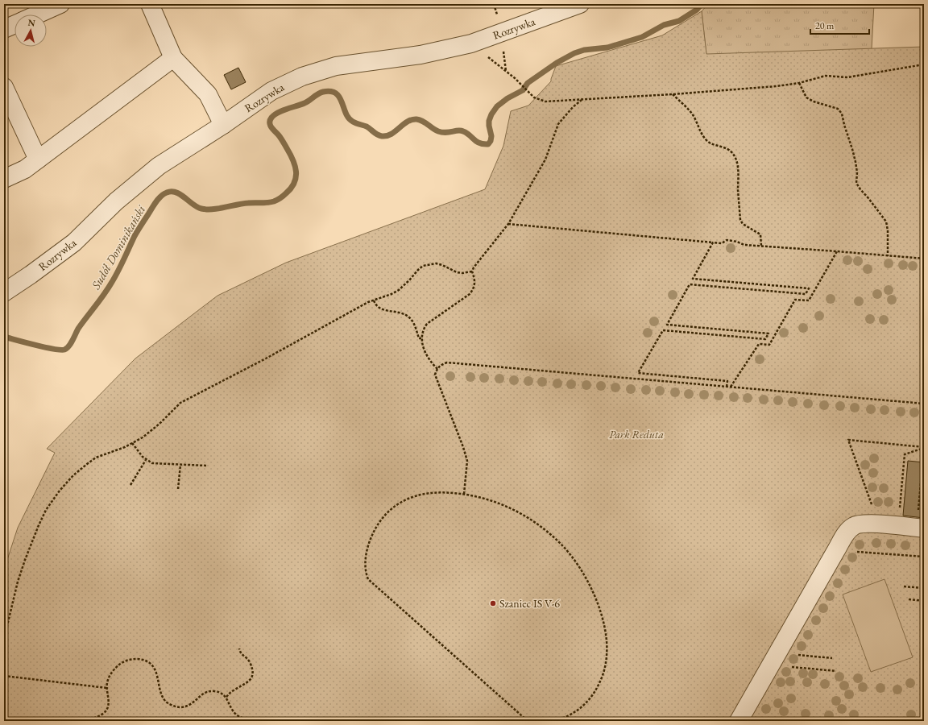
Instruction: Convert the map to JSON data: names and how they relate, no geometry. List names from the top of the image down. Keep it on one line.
{"streets":{"street":["Rozrywka"]},"water":["Sudół Dominikański"],"parks":["Park Reduta"],"places":["Szaniec IS V-6"],"scale_bar":"20 m","north":"top"}
